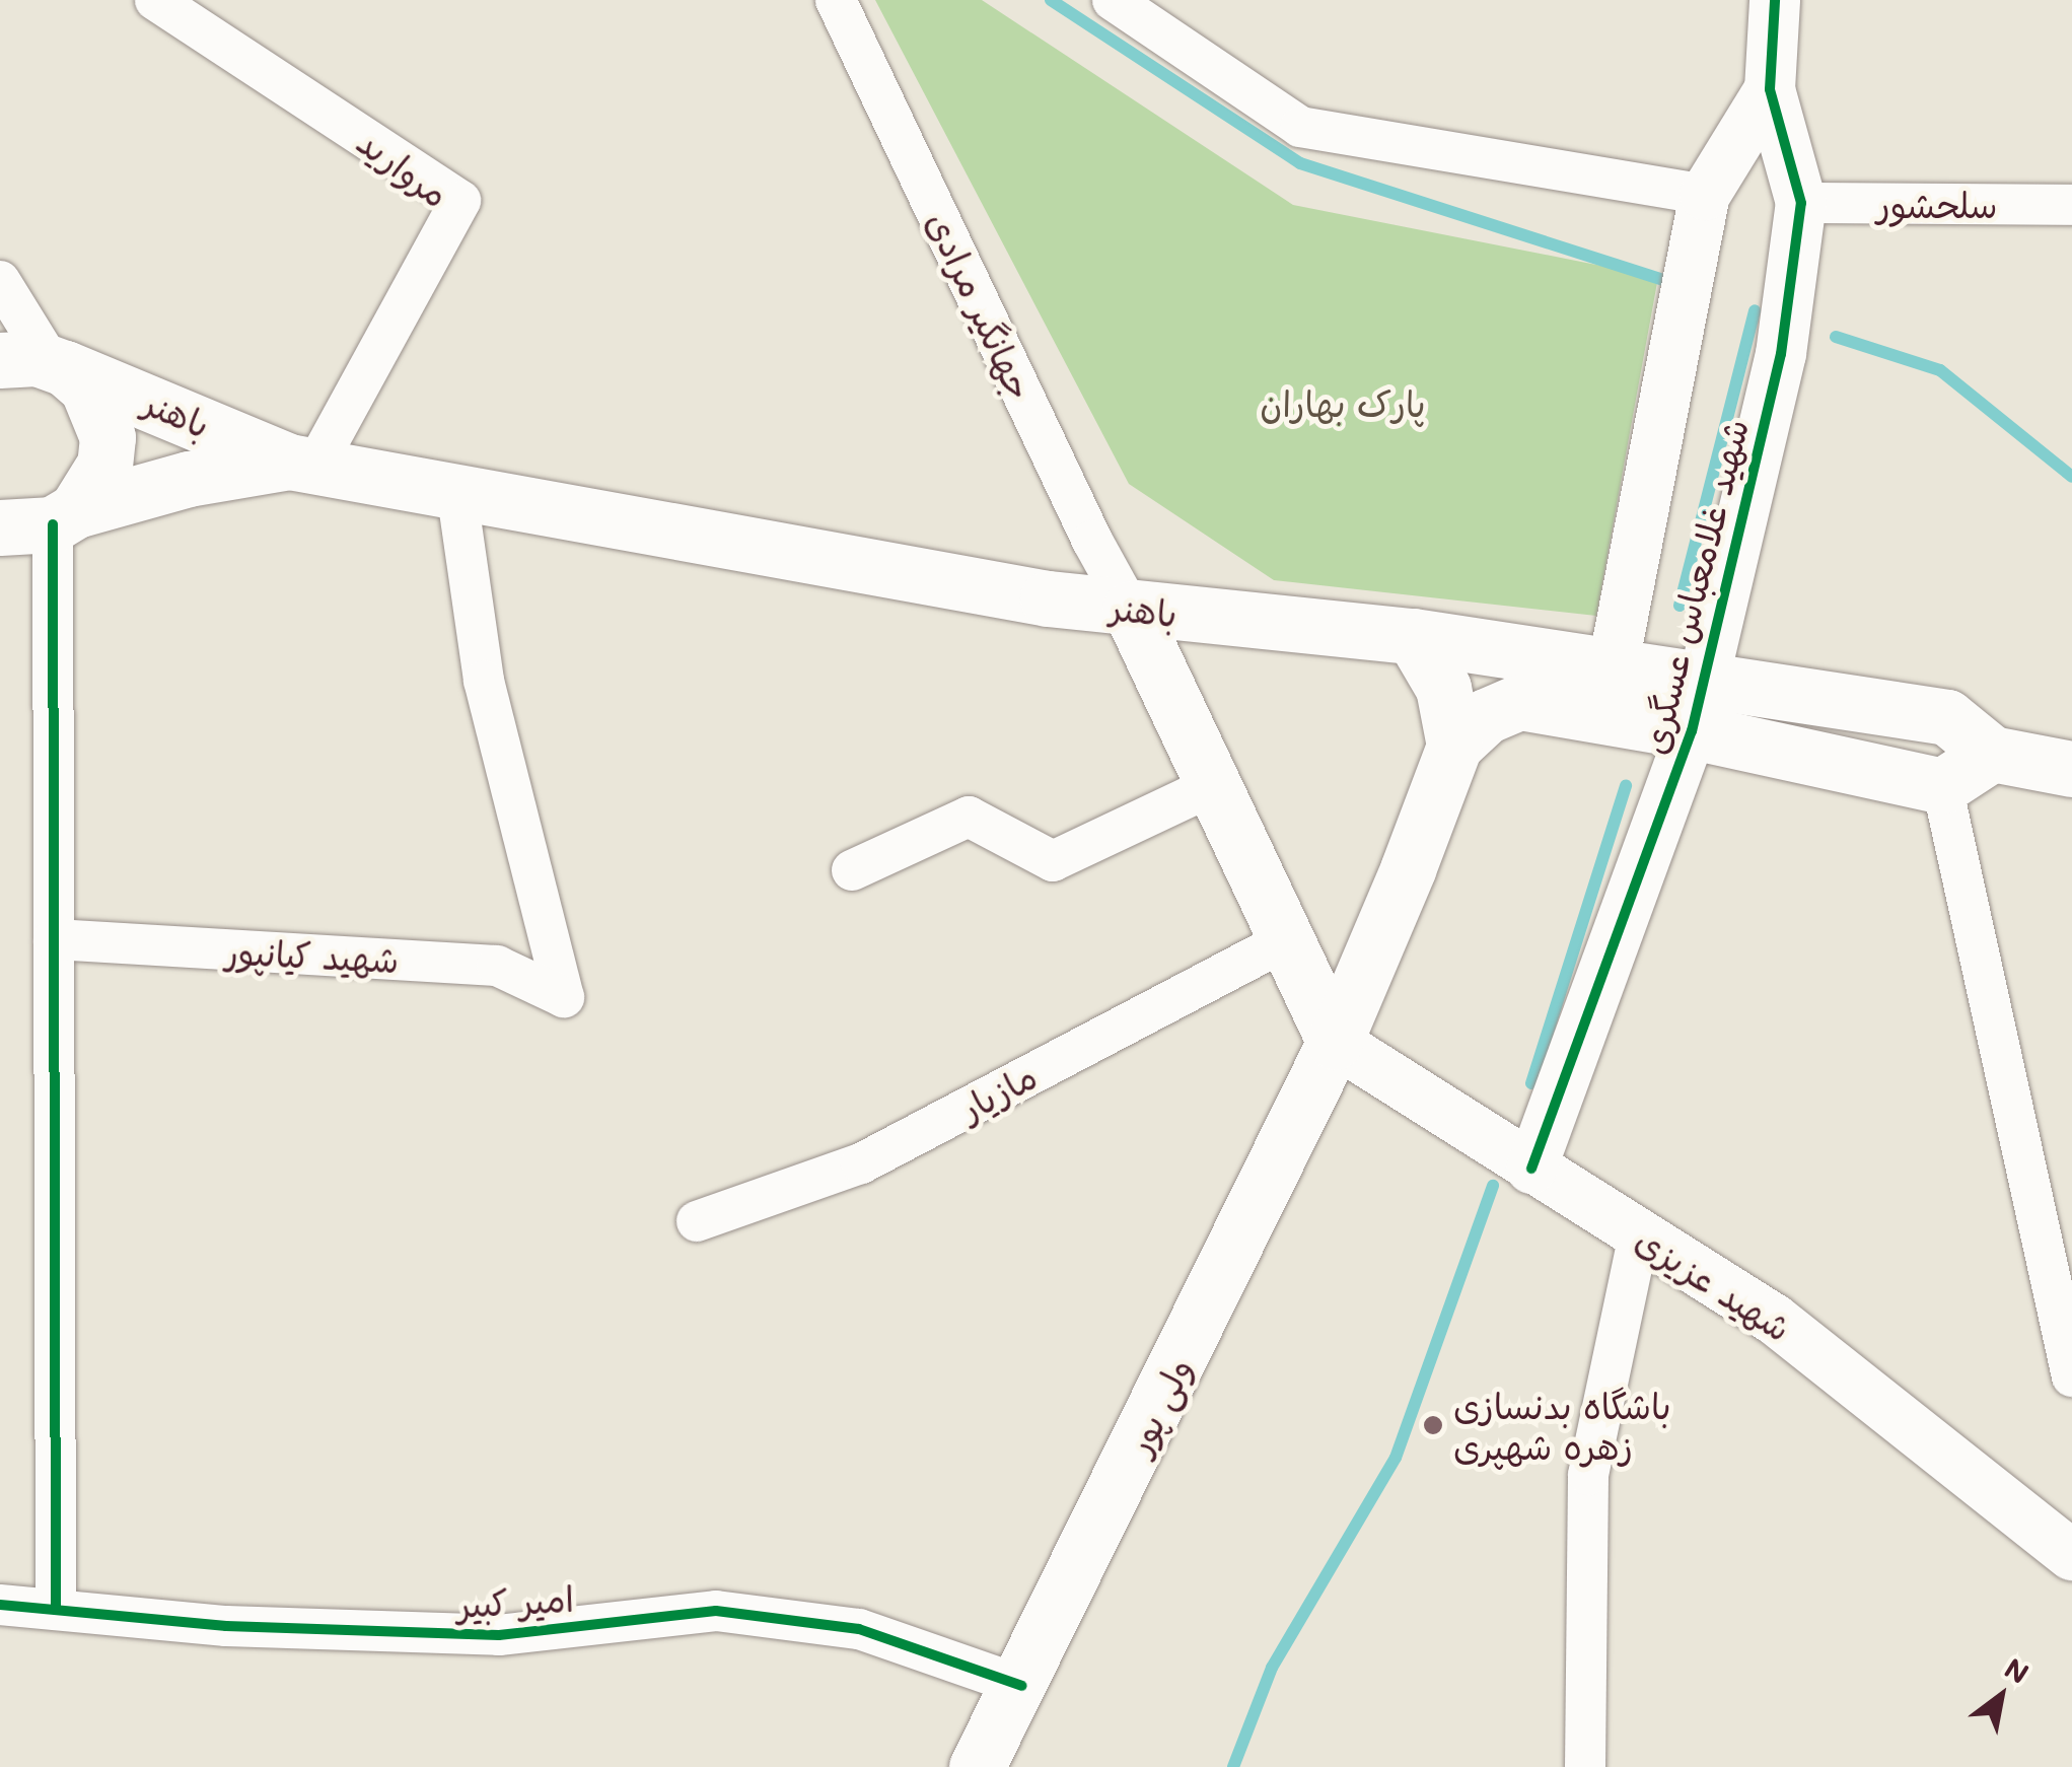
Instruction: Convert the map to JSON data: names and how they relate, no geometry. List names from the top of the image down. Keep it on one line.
{"streets":{"main road":["باهنر","ولی پور"],"street":["مروارید","سلحشور","جهانگیر مرادی","شهید غلامعباس عسگری","شهید کیانپور","مازیار","شهید عزیزی","امیر کبیر"]},"crossings":[["مروارید","باهنر"],["سلحشور","شهید غلامعباس عسگری"],["جهانگیر مرادی","باهنر"],["باهنر","شهید غلامعباس عسگری"],["باهنر","شهید کیانپور"],["باهنر","ولی پور"],["شهید غلامعباس عسگری","شهید عزیزی"],["شهید عزیزی","ولی پور"],["ولی پور","امیر کبیر"]],"parks":["پارک بهاران"],"places":["باشگاه بدنسازی زهره شهپری"],"north":"top right"}
